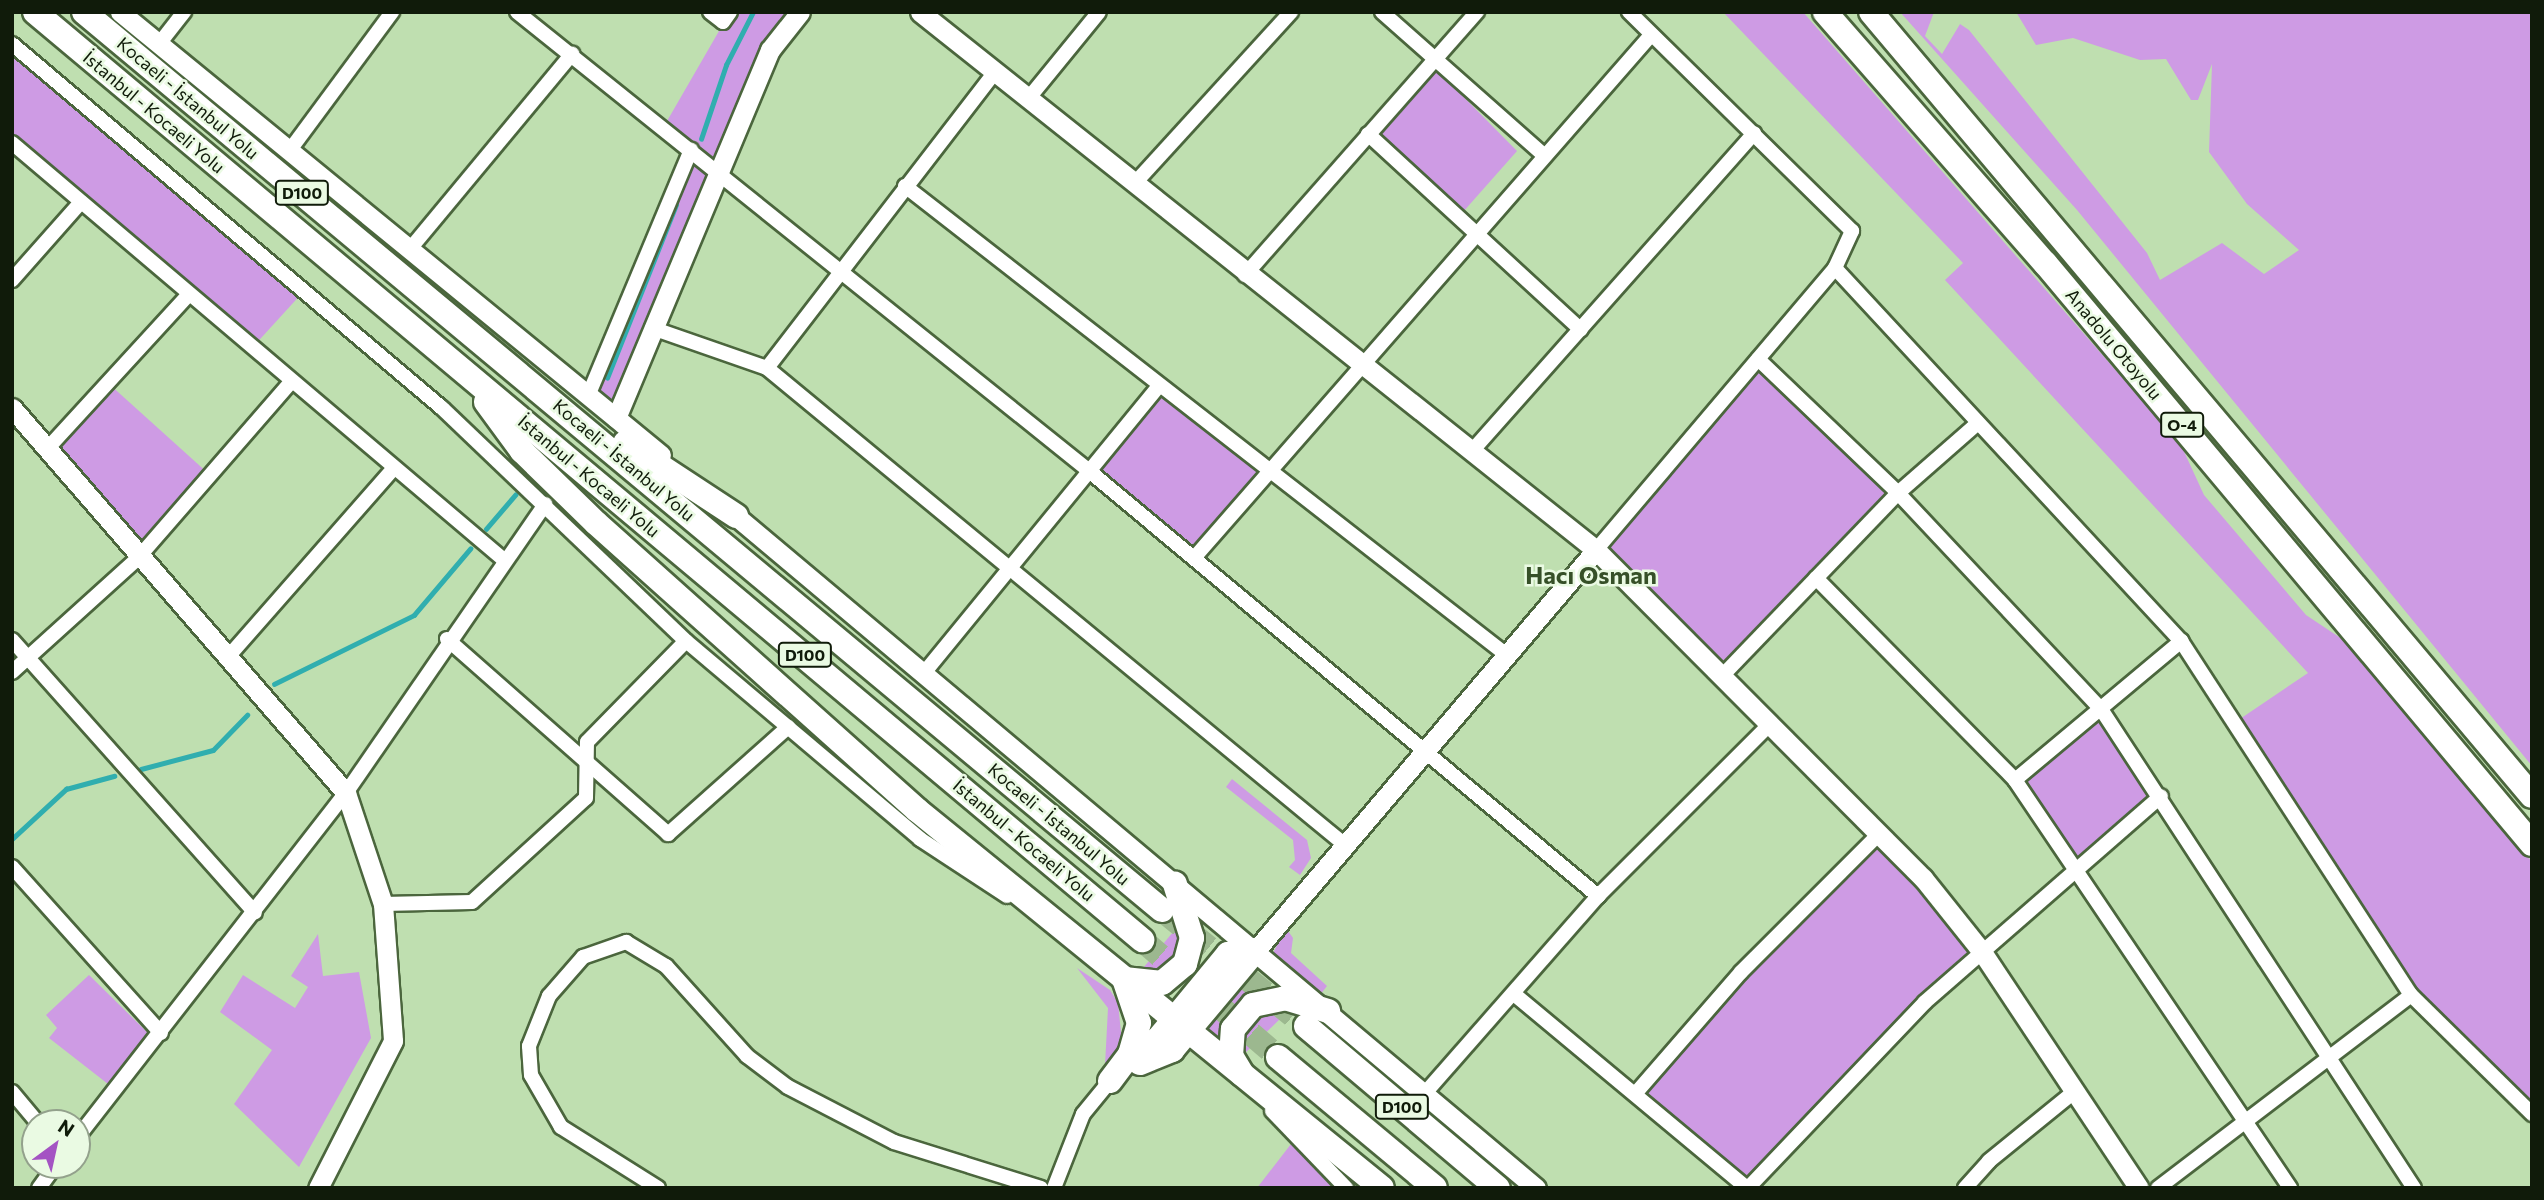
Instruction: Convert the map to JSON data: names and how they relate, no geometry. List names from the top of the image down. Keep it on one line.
{"streets":{"highway":["Kocaeli - İstanbul Yolu","İstanbul - Kocaeli Yolu","D100","Anadolu Otoyolu","O-4"]},"districts":["Hacı Osman"],"north":"top right"}
